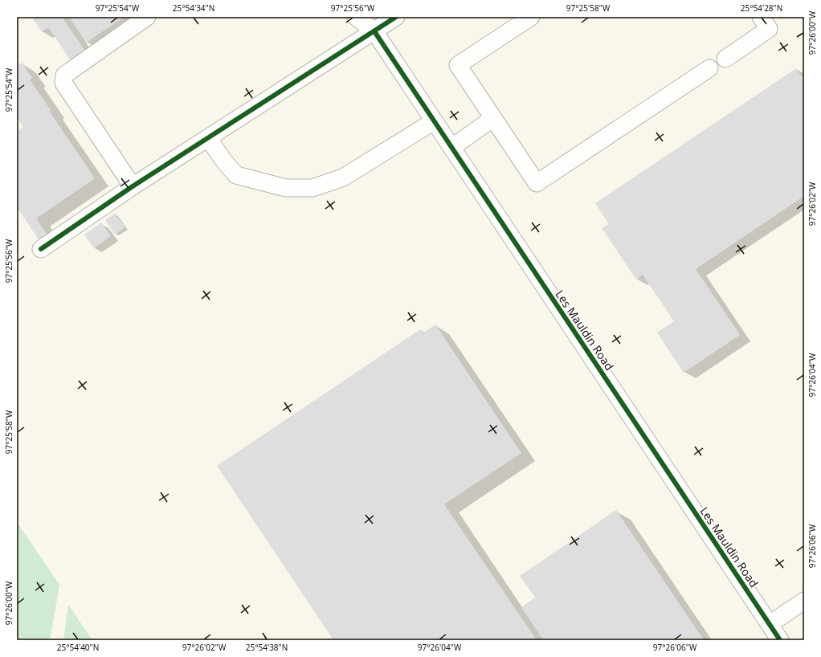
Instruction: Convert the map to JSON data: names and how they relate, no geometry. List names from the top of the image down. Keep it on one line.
{"streets":{"street":["Les Mauldin Road"]},"coordinates":["97°25'54\"W","25°54'34\"N","97°25'56\"W","97°25'58\"W","25°54'28\"N","97°26'00\"W","97°26'02\"W","97°26'04\"W","97°26'06\"W","25°54'40\"N","25°54'38\"N"]}
